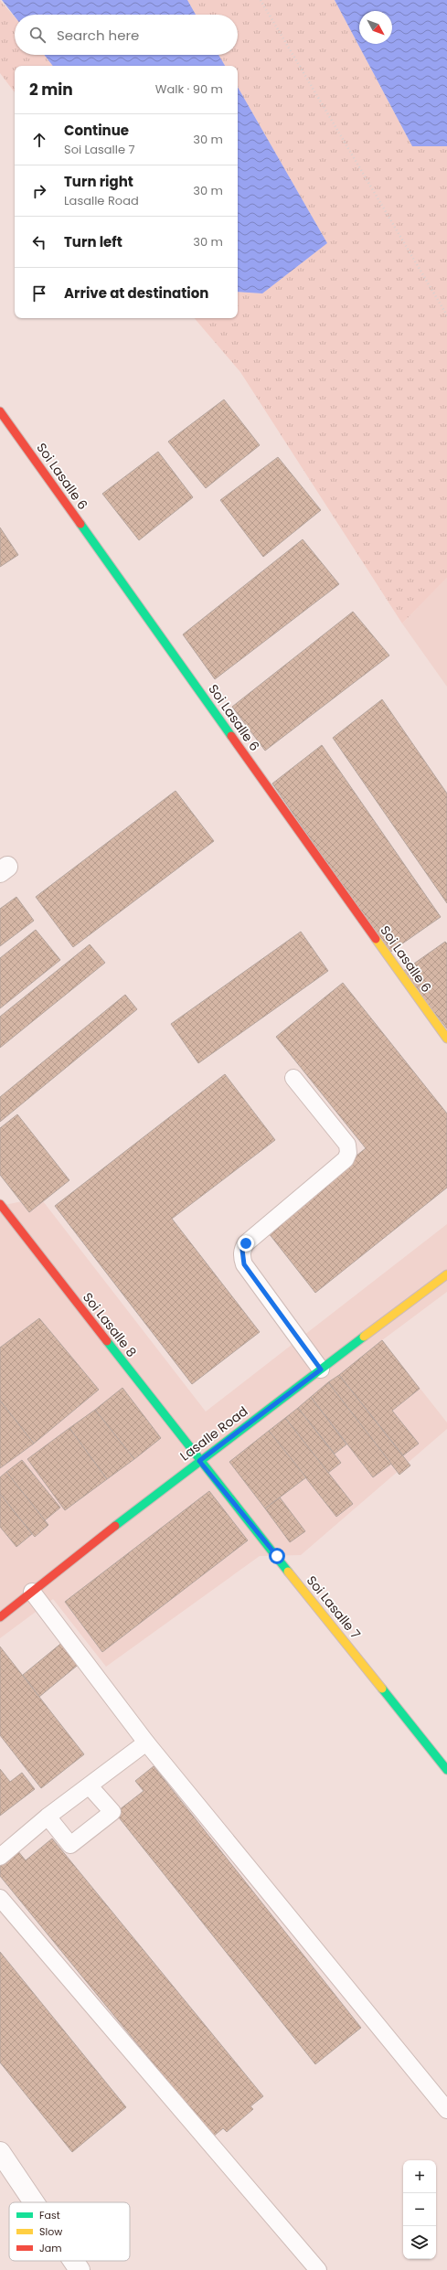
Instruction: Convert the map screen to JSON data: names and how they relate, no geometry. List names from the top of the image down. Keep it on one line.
{"streets":{"street":["Soi Lasalle 6","Soi Lasalle 8","Lasalle Road","Soi Lasalle 7"]},"crossings":[["Soi Lasalle 8","Lasalle Road"],["Soi Lasalle 8","Soi Lasalle 7"],["Lasalle Road","Soi Lasalle 7"]],"legend":["Fast","Slow","Jam"],"north":"bottom right","page":{"search":"Search here","heading":["2 min","Walk · 90 m"],"list":[["Continue","Soi Lasalle 7","30 m"],["Turn right","Lasalle Road","30 m"],["Turn left","30 m"],"Arrive at destination"],"map_buttons":["+","−"]}}
